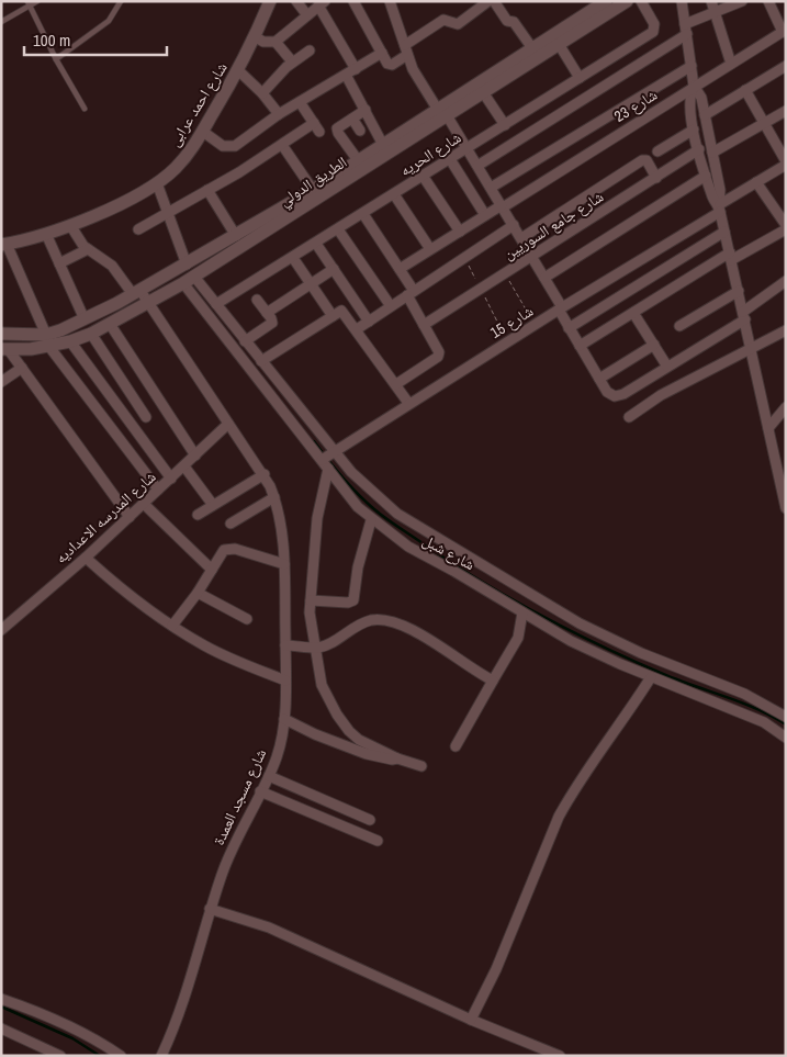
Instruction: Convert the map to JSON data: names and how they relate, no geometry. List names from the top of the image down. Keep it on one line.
{"streets":{"street":["شارع احمد عرابى","شارع 23","شارع الحريه","الطريق الدولي","شارع جامع السوريين","شارع 15","شارع المدرسه الاعداديه","شارع شبل","شارع مسجد العمدة"]},"crossings":[["شارع احمد عرابى","شارع مسجد العمدة"],["شارع الحريه","شارع شبل"],["الطريق الدولي","شارع شبل"],["الطريق الدولي","شارع مسجد العمدة"],["شارع 15","شارع شبل"],["شارع المدرسه الاعداديه","شارع مسجد العمدة"]],"scale_bar":"100 m"}
